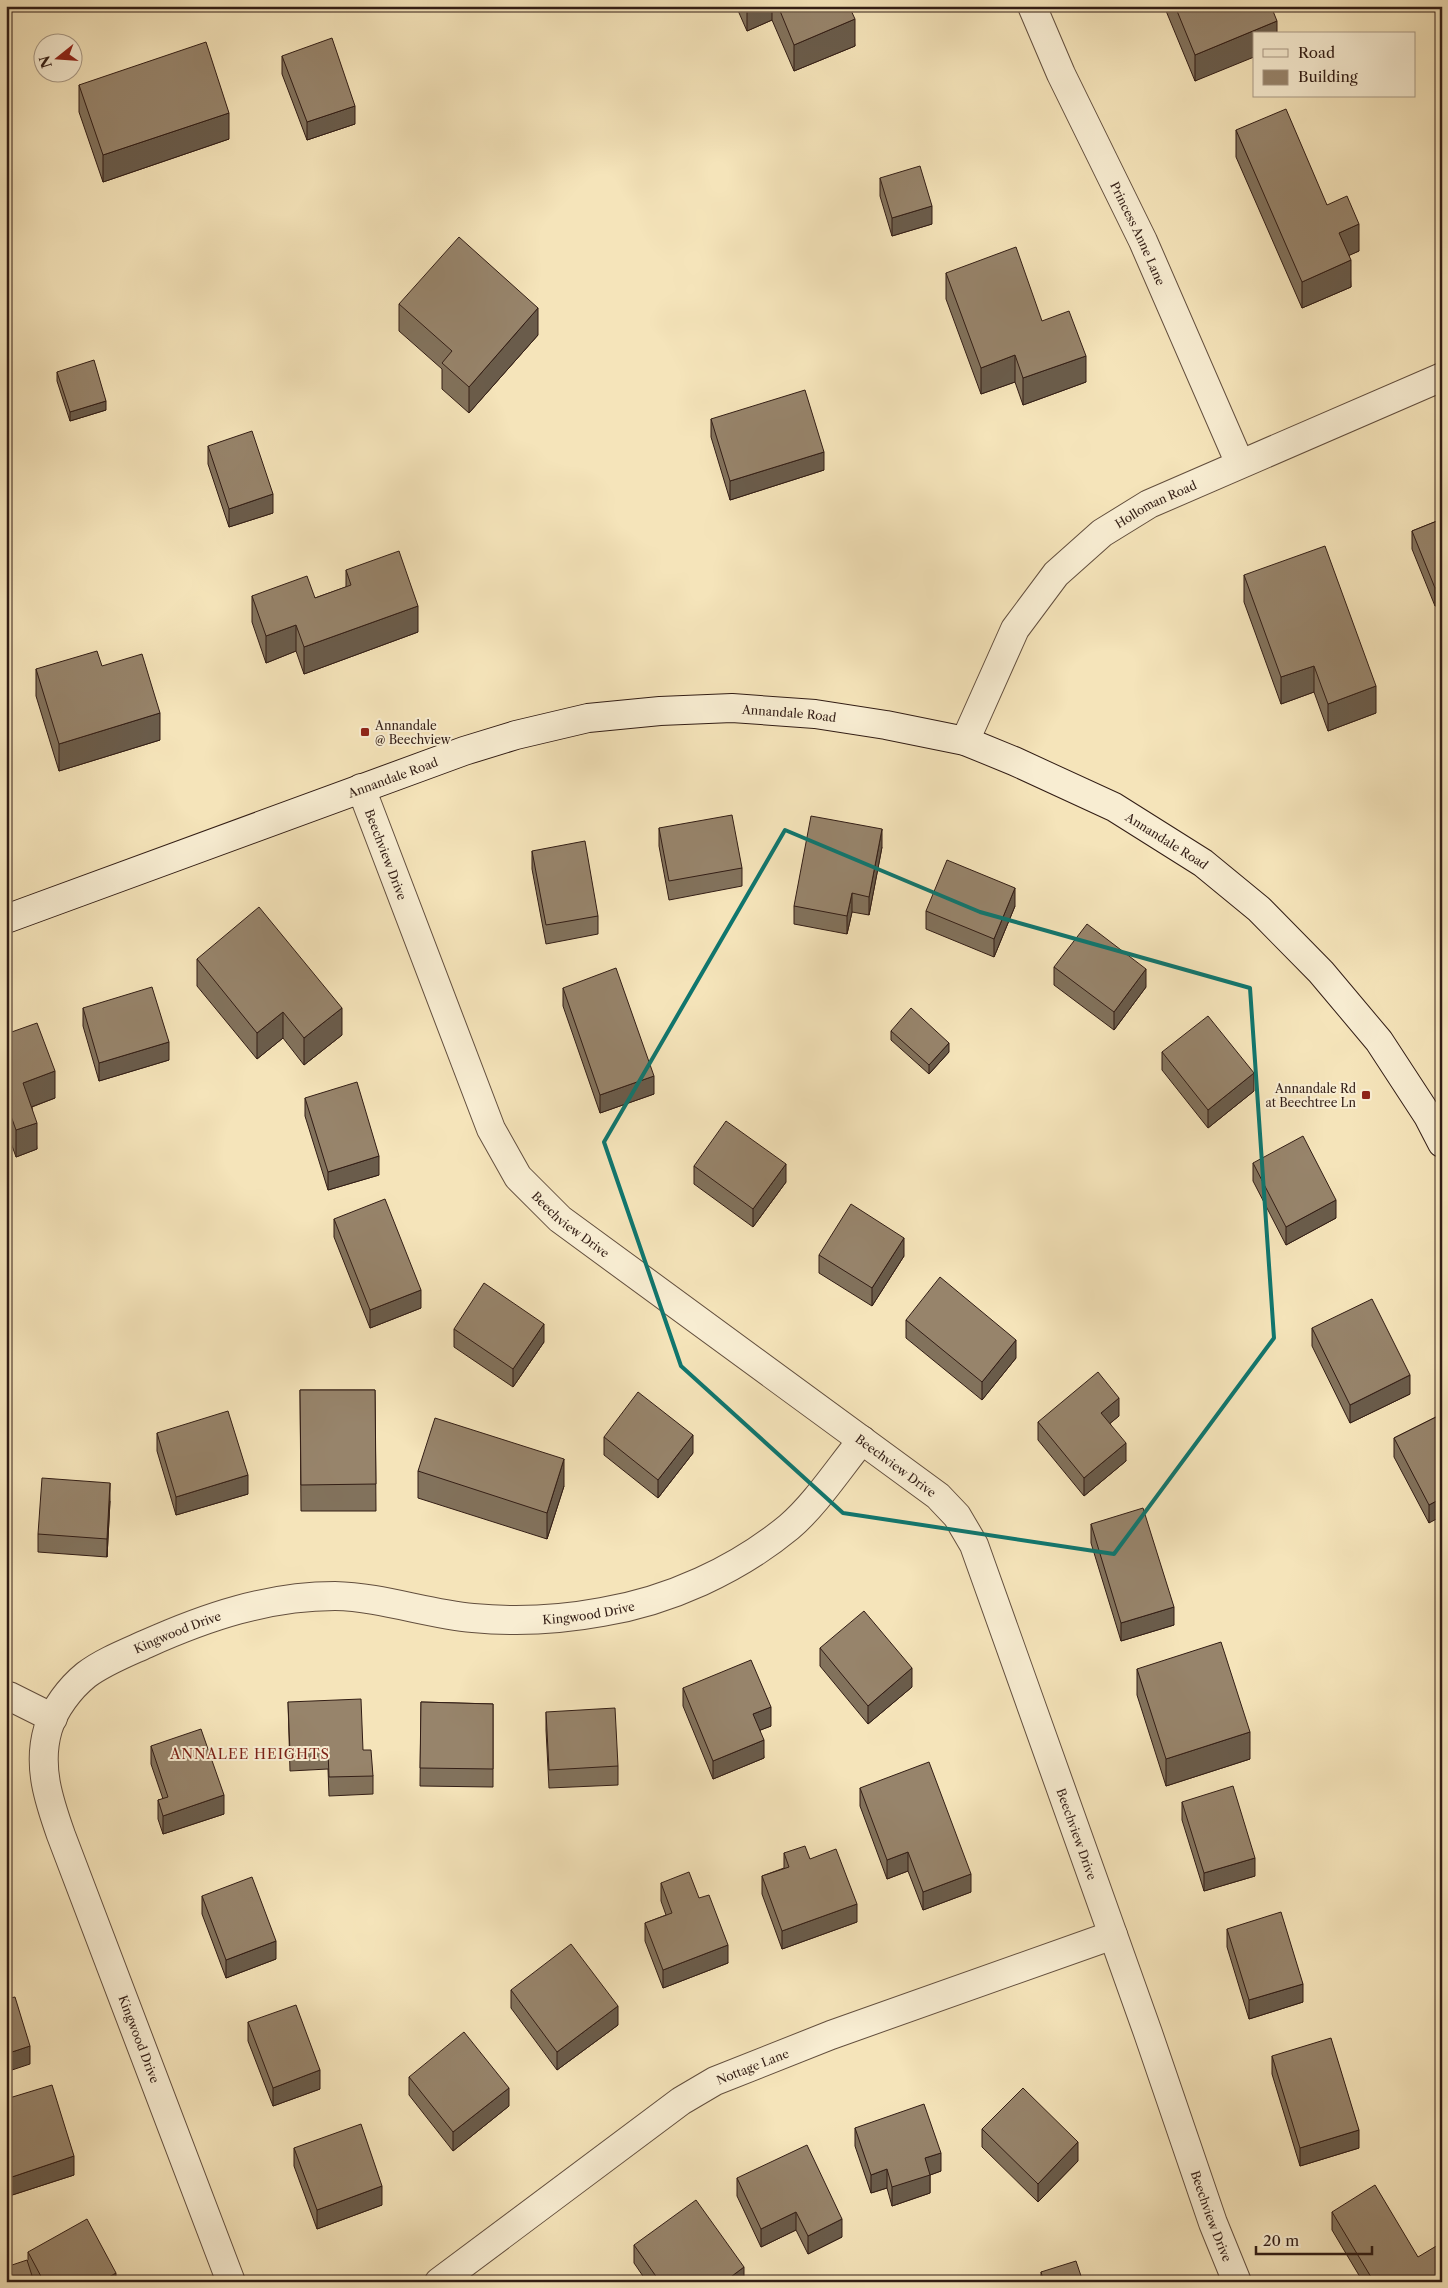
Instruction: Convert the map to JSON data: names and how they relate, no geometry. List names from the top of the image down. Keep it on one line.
{"streets":{"street":["Princess Anne Lane","Holloman Road","Annandale Road","Beechview Drive","Kingwood Drive","Nottage Lane"]},"crossings":[["Princess Anne Lane","Holloman Road"],["Holloman Road","Annandale Road"],["Annandale Road","Beechview Drive"],["Beechview Drive","Kingwood Drive"],["Beechview Drive","Nottage Lane"]],"districts":["ANNALEE HEIGHTS"],"places":{"transit":["Annandale @ Beechview","Annandale Rd at Beechtree Ln"]},"legend":["Road","Building"],"scale_bar":"20 m","north":"left"}
